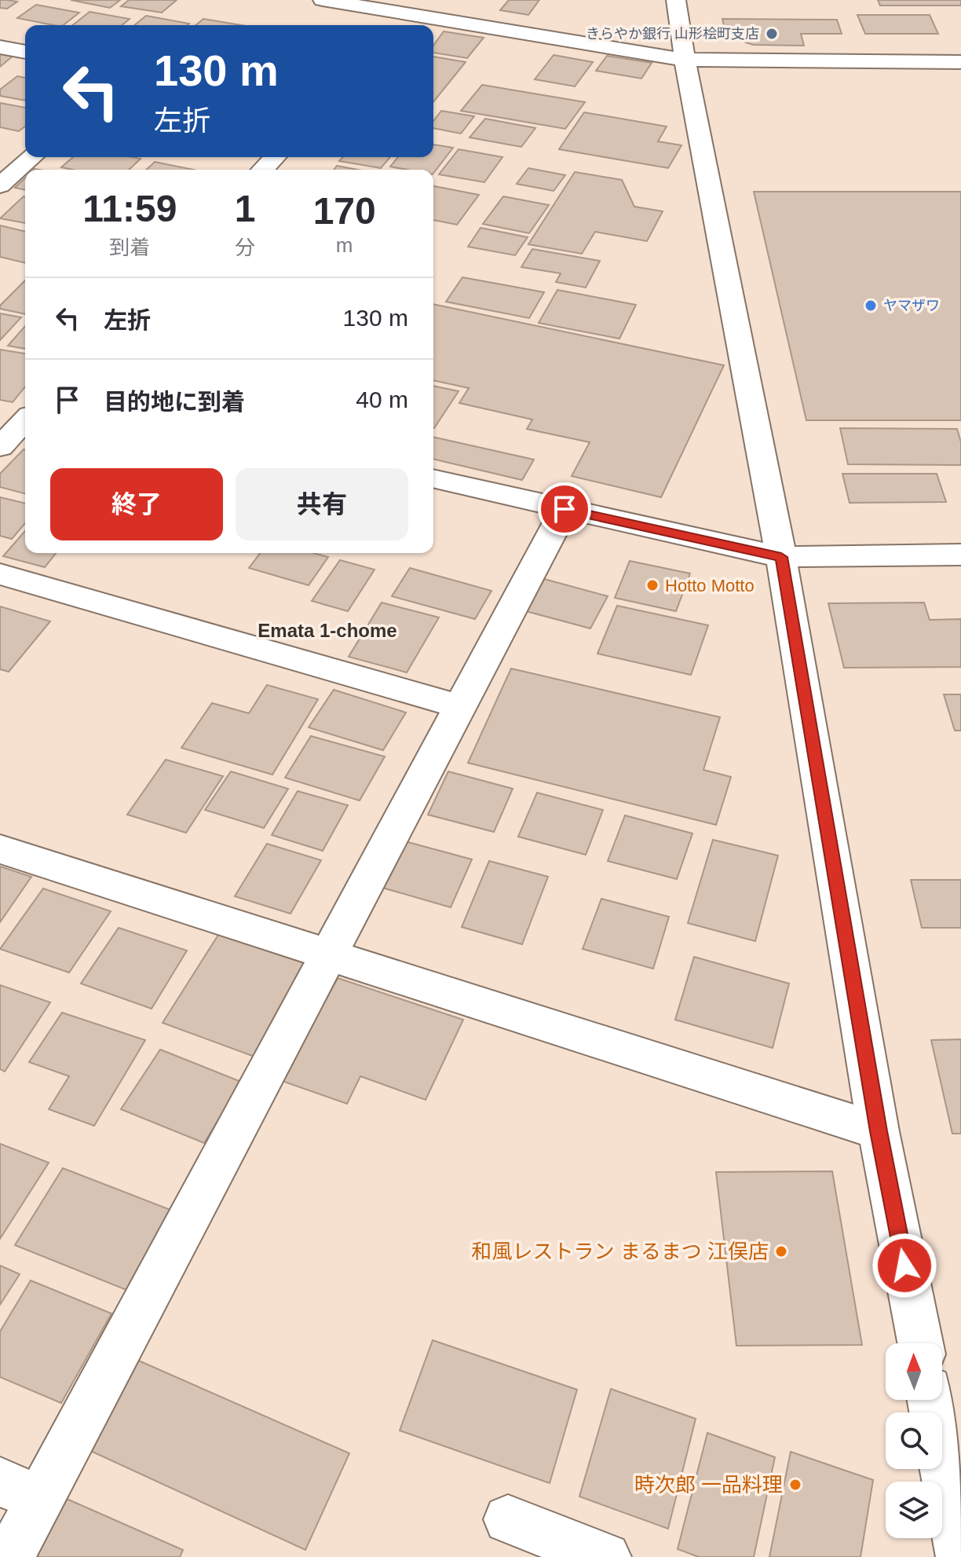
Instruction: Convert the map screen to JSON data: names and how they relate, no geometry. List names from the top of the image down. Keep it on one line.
{"districts":["Emata 1-chome"],"places":["きらやか銀行 山形桧町支店","ヤマザワ","Hotto Motto","和風レストラン まるまつ 江俣店","時次郎 一品料理"],"north":"top","page":{"turn":["130 m","左折"],"eta":["11:59","到着","1","分","170","m"],"list":[{"name":"左折","value":"130 m"},{"name":"目的地に到着","value":"40 m"}],"buttons":["終了","共有"]}}
